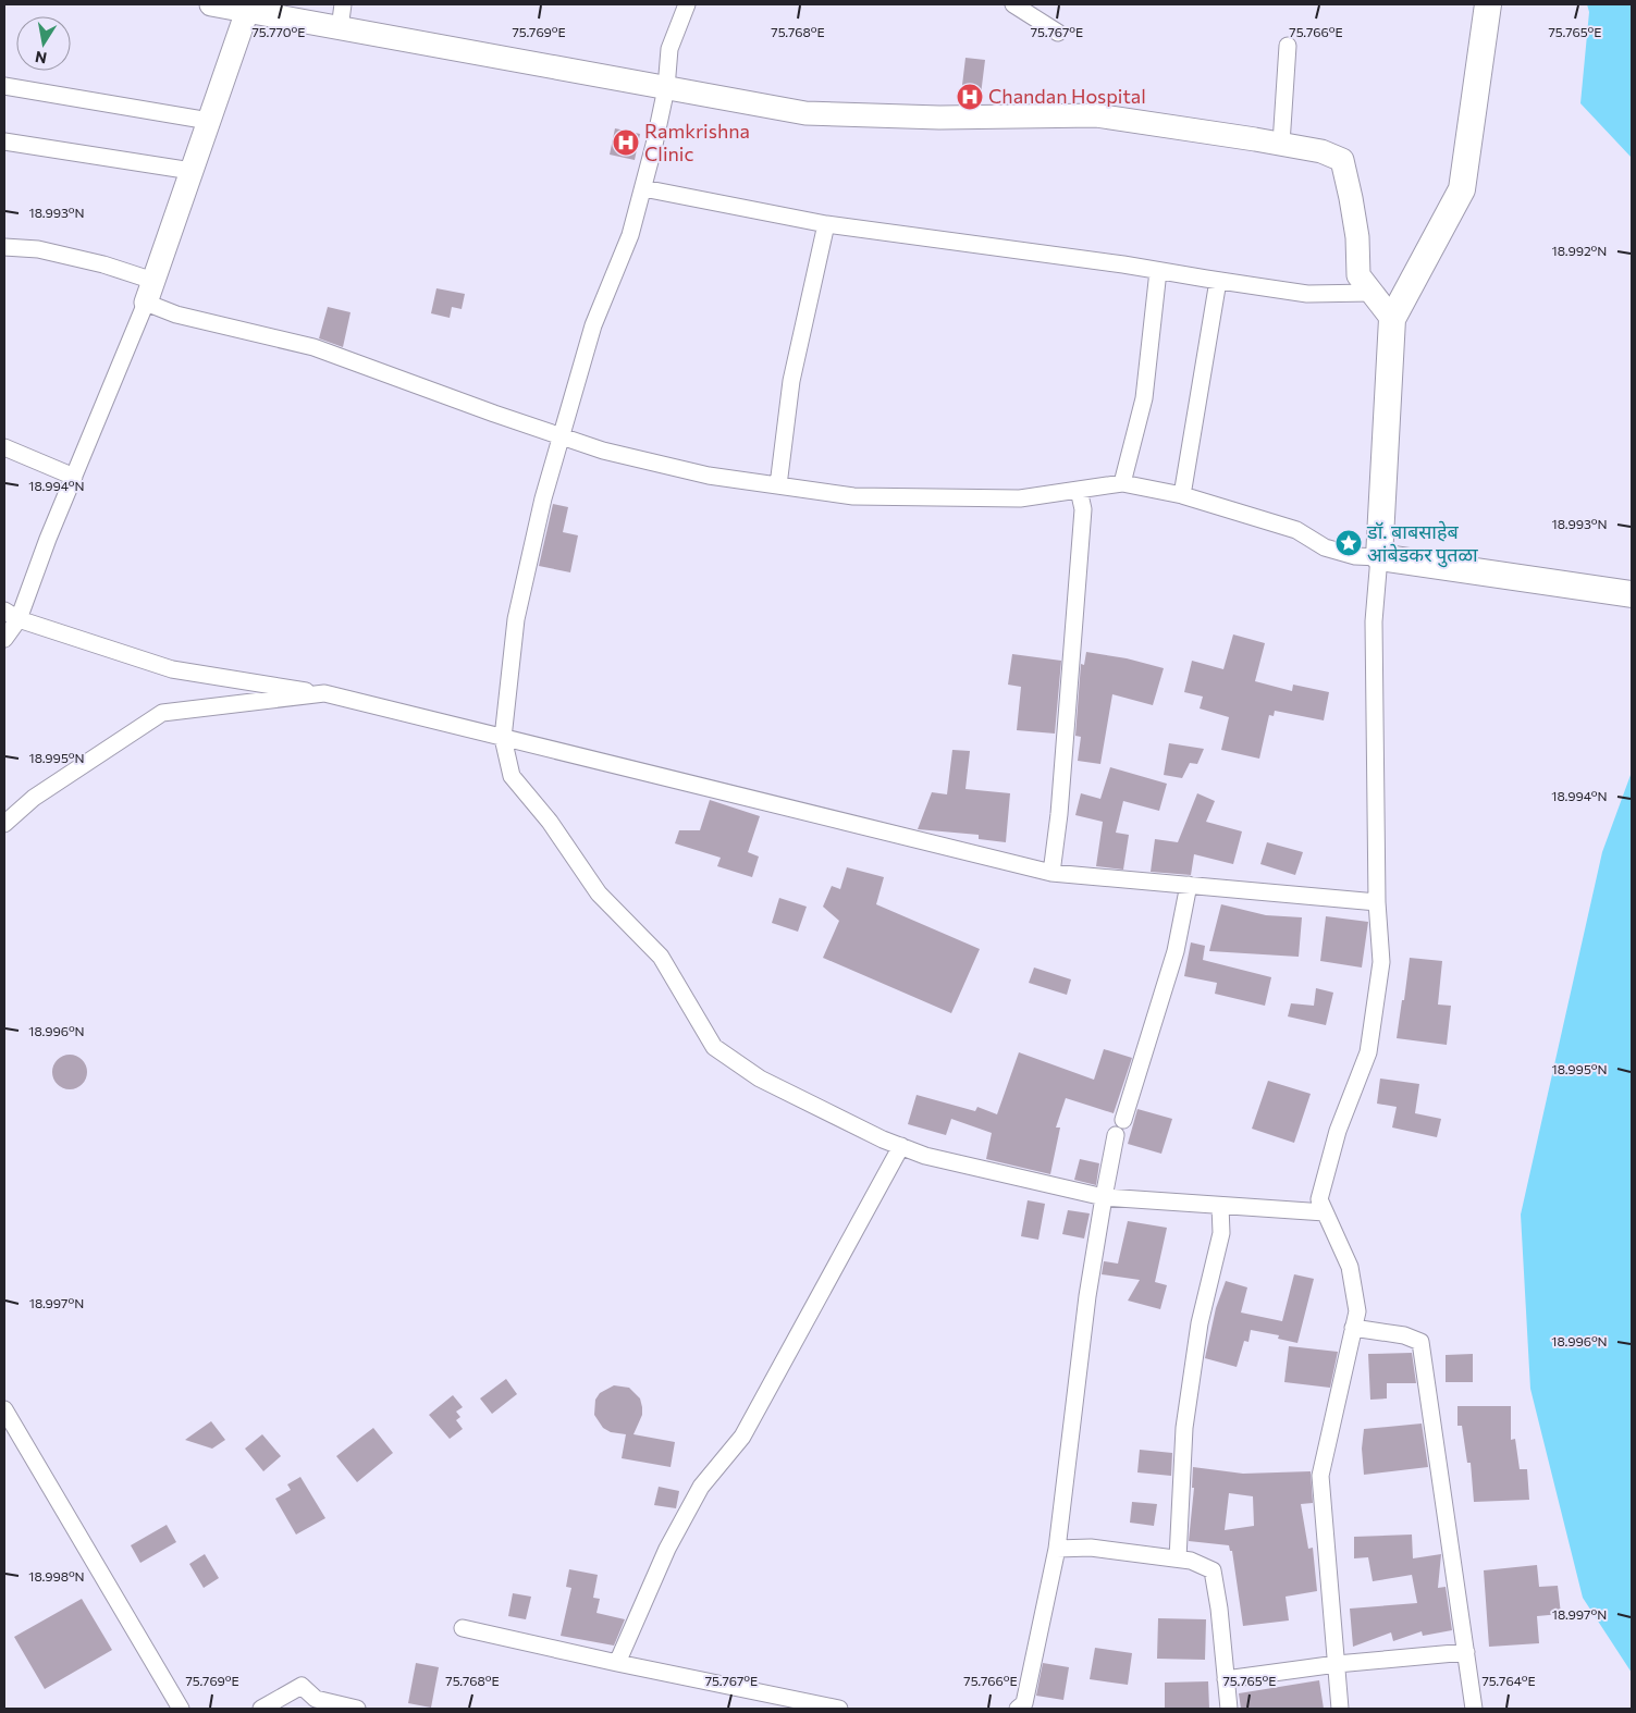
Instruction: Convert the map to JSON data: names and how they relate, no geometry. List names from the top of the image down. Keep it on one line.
{"places":{"hospital":["Chandan Hospital","Ramkrishna Clinic"],"place":["डॉ. बाबसाहेब आंबेडकर पुतळा"]},"north":"bottom","coordinates":["75.770°E","75.769°E","75.768°E","75.767°E","75.766°E","75.765°E","18.993°N","18.992°N","18.994°N","18.995°N","18.996°N","18.997°N","18.998°N","75.764°E"]}
